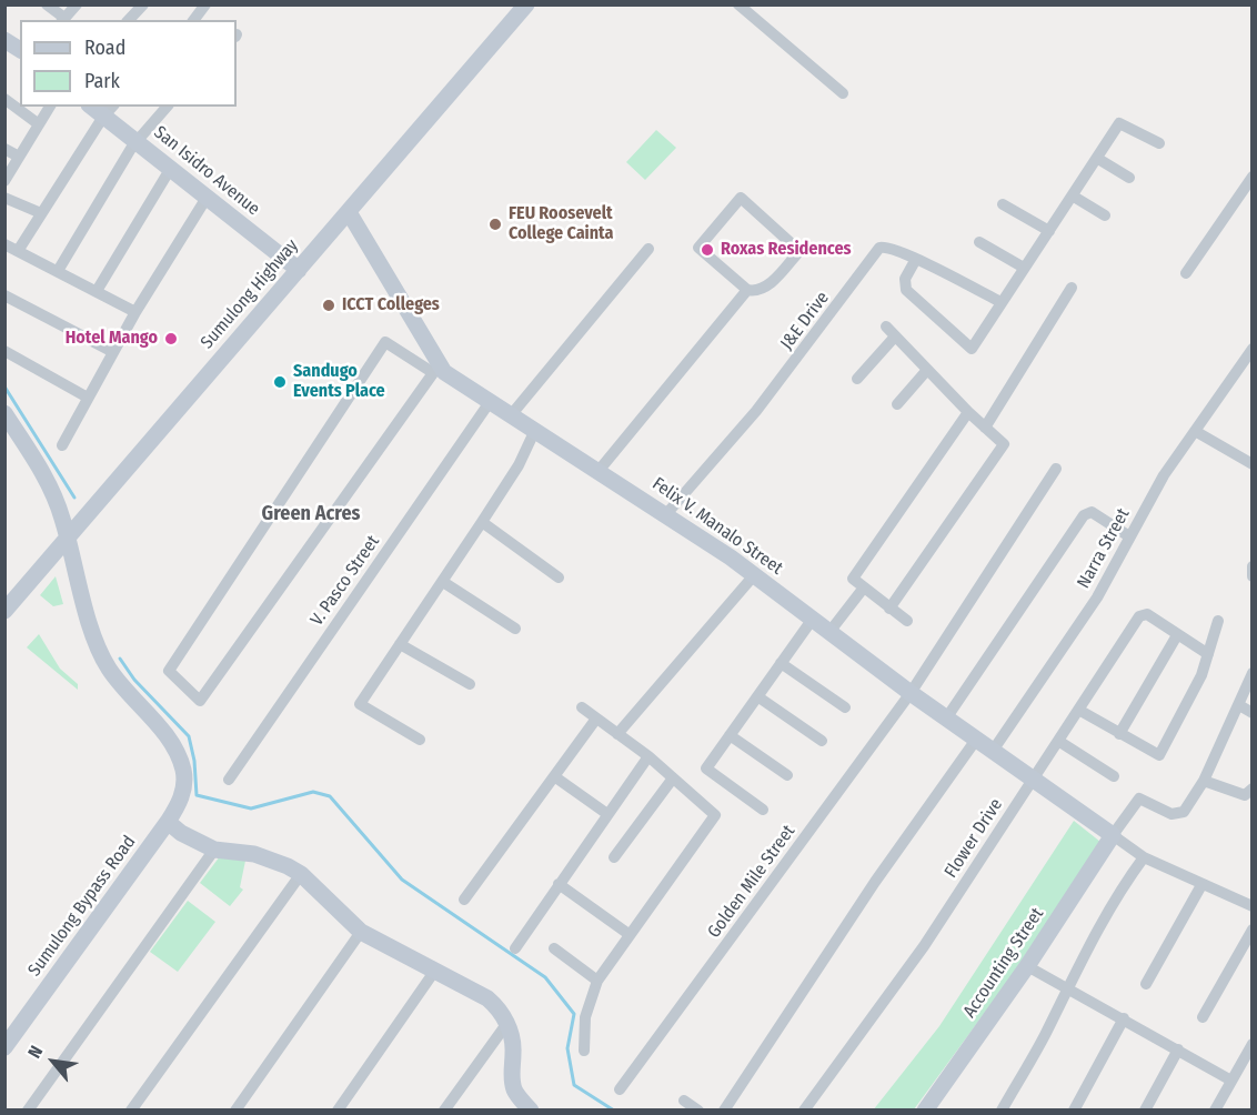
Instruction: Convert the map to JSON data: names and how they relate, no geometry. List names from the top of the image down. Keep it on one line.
{"streets":{"street":["San Isidro Avenue","Sumulong Highway","J&E Drive","Felix V. Manalo Street","Narra Street","V. Pasco Street","Flower Drive","Golden Mile Street","Sumulong Bypass Road","Accounting Street"]},"crossings":[["San Isidro Avenue","Sumulong Highway"],["Sumulong Highway","Felix V. Manalo Street"],["Sumulong Highway","Sumulong Bypass Road"],["J&E Drive","Felix V. Manalo Street"],["Felix V. Manalo Street","Narra Street"],["Felix V. Manalo Street","V. Pasco Street"],["Felix V. Manalo Street","Flower Drive"],["Felix V. Manalo Street","Golden Mile Street"],["Felix V. Manalo Street","Accounting Street"]],"districts":["Green Acres"],"places":["FEU Roosevelt College Cainta","Roxas Residences","ICCT Colleges","Hotel Mango","Sandugo Events Place"],"legend":["Road","Park"],"north":"top left"}
